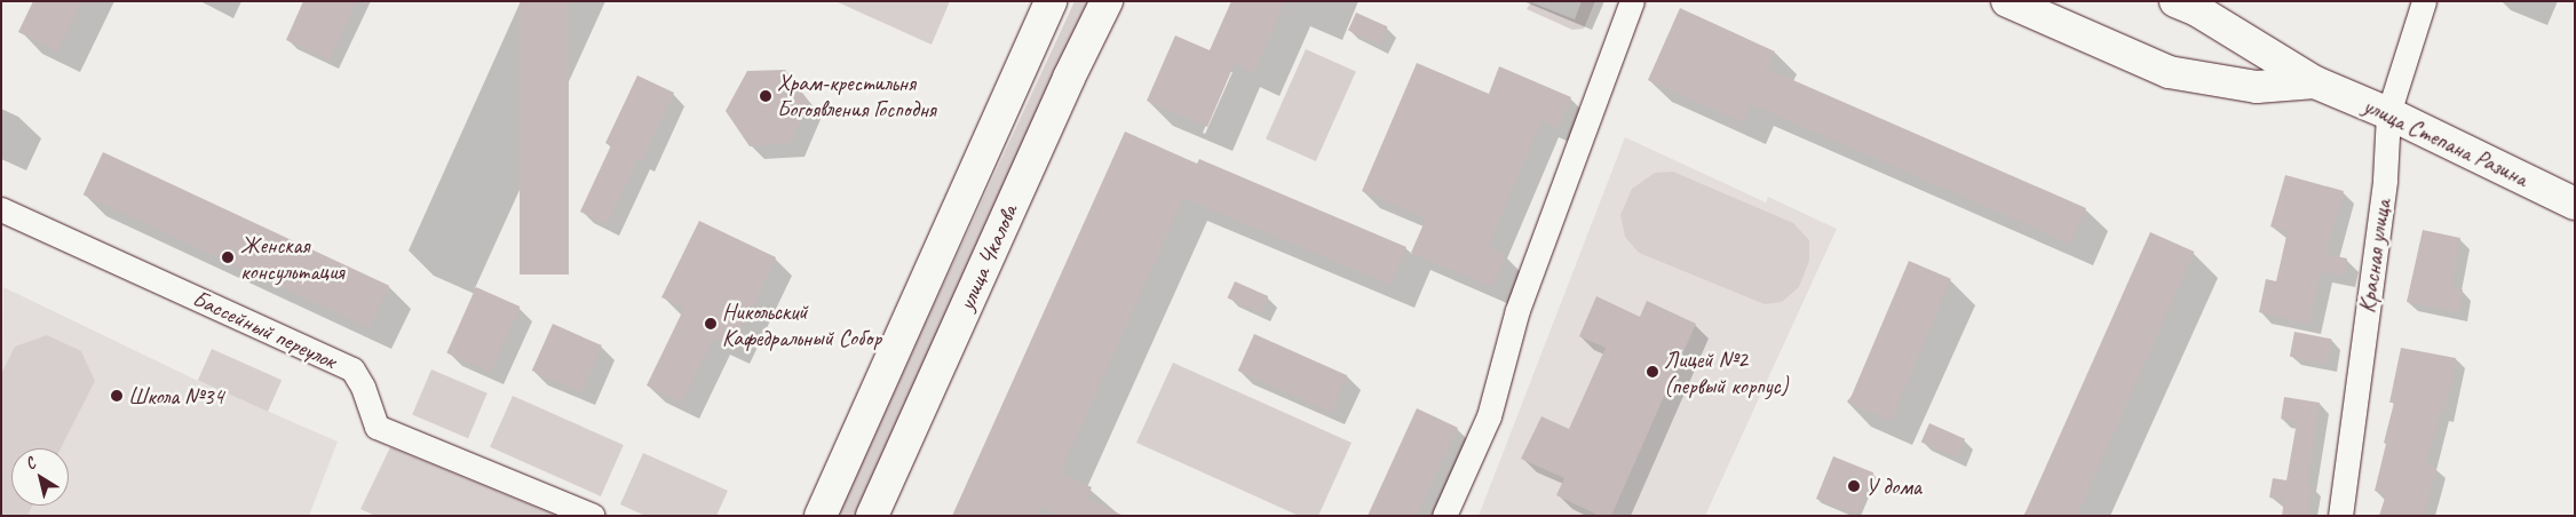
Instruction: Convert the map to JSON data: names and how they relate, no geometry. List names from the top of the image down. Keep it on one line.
{"streets":{"main road":["улица Степана Разина","улица Чкалова"],"street":["Красная улица","Бассейный переулок"]},"crossings":[["улица Степана Разина","Красная улица"]],"places":["Храм-крестильня Богоявления Господня","Женская консультация","Никольский Кафедральный Собор","Лицей №2 (первый корпус)","Школа №34","У дома"],"north":"top left"}
